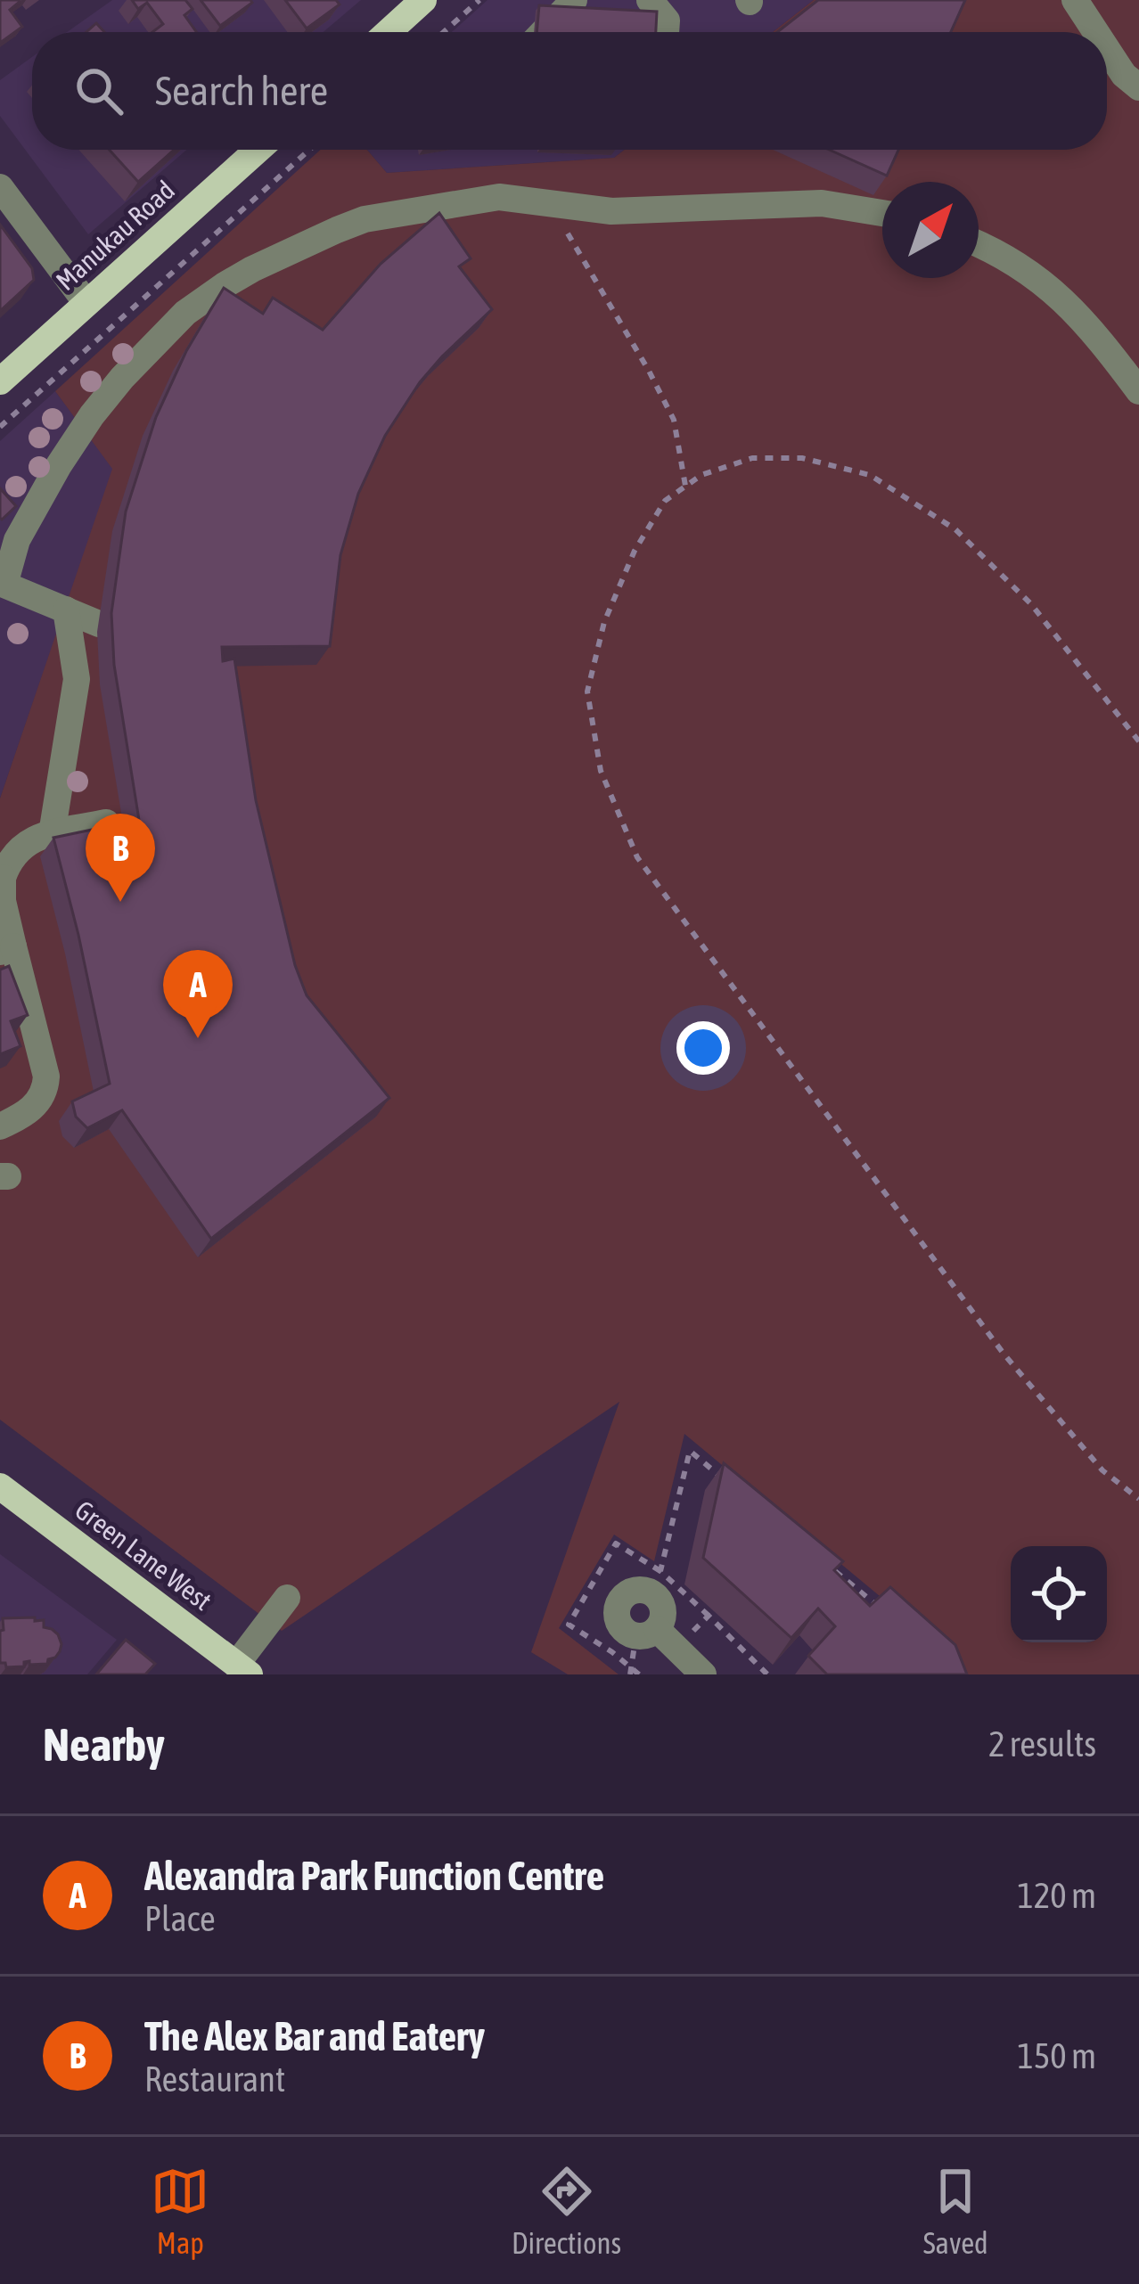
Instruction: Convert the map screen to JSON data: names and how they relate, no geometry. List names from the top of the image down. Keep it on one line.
{"streets":{"main road":["Manukau Road","Green Lane West"]},"north":"top right","page":{"search":"Search here","pins":["B","A"],"heading":["Nearby","2 results"],"list":[{"mark":"A","name":"Alexandra Park Function Centre","note":"Place","value":"120 m"},{"mark":"B","name":"The Alex Bar and Eatery","note":"Restaurant","value":"150 m"}],"nav":["Map","Directions","Saved"]}}
